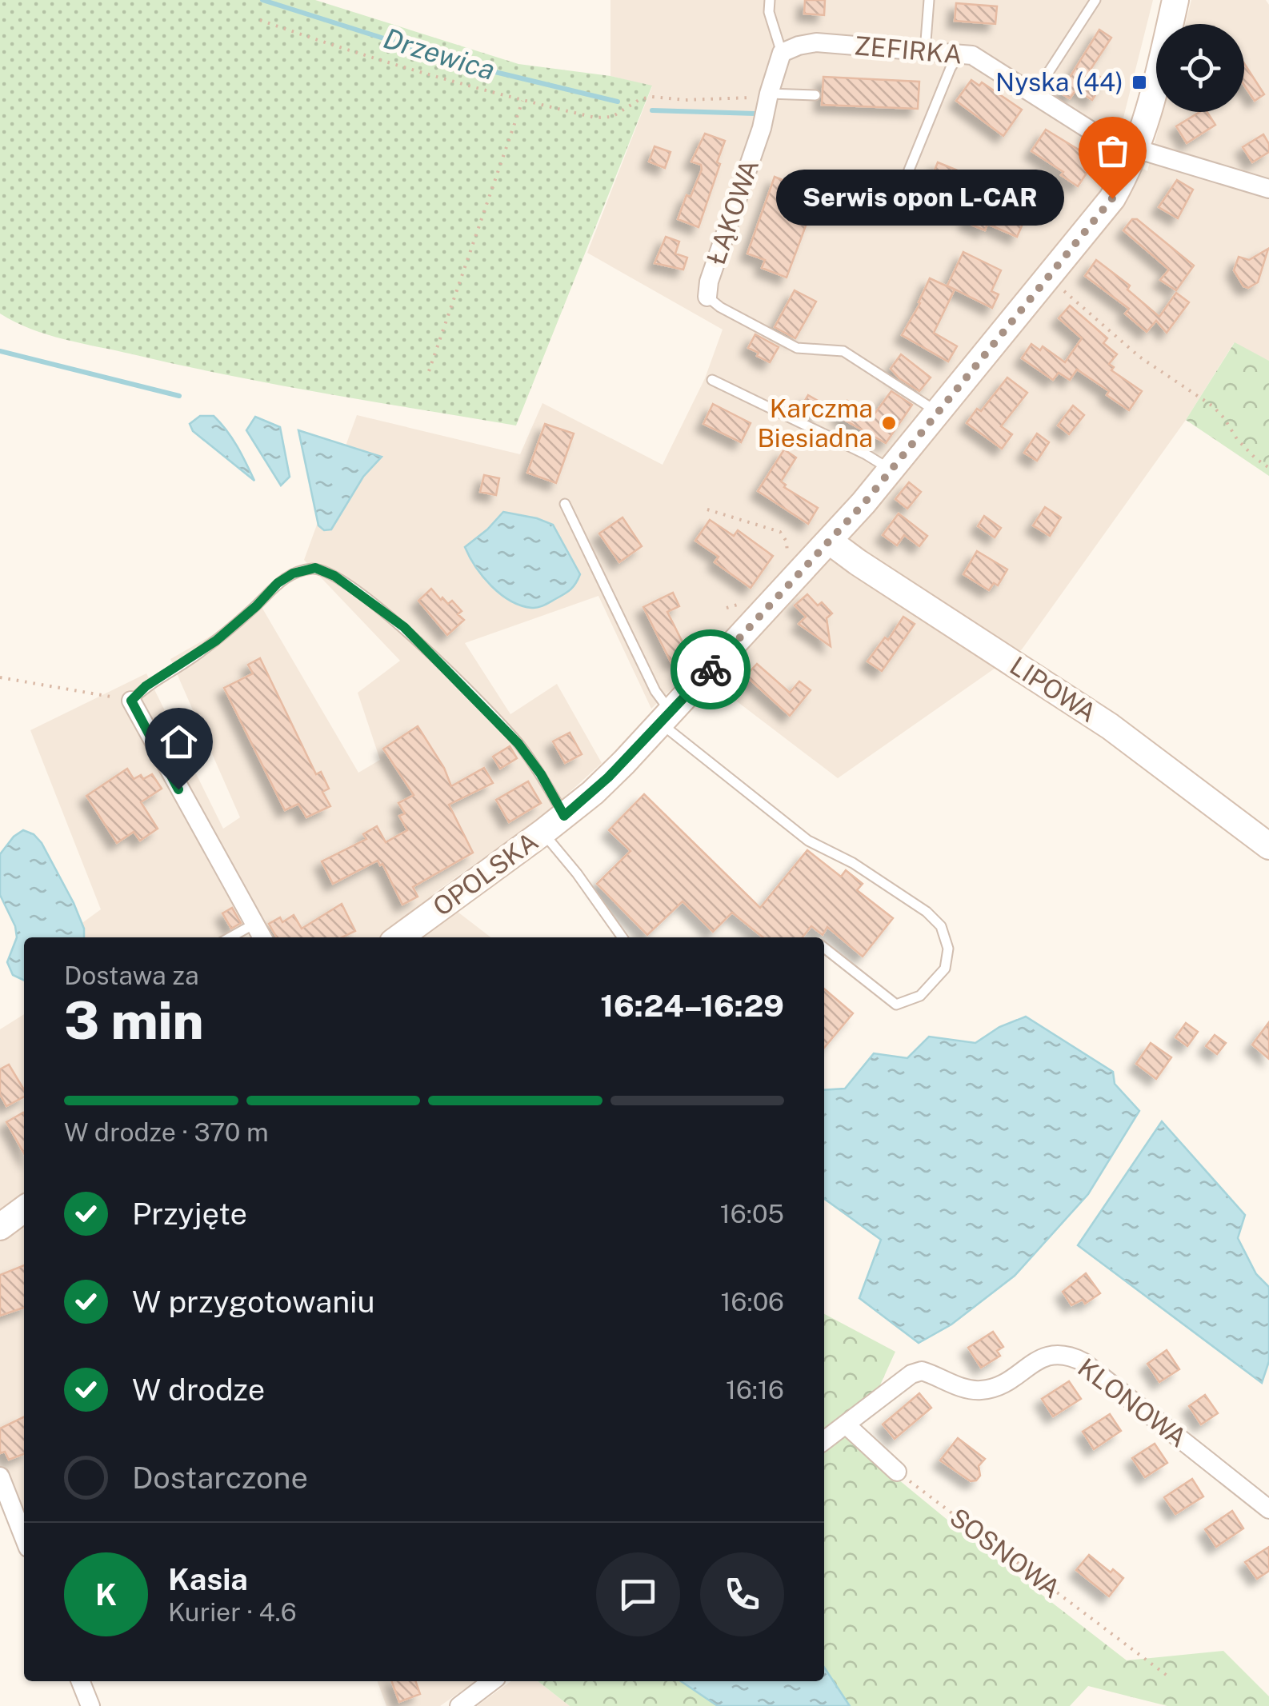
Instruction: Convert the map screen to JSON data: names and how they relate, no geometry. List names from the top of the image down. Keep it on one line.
{"streets":{"street":["ZEFIRKA","ŁĄKOWA","LIPOWA","OPOLSKA","KLONOWA"],"path":["SOSNOWA"]},"crossings":[["ZEFIRKA","OPOLSKA"],["LIPOWA","OPOLSKA"]],"water":["Drzewica"],"places":{"transit":["Nyska (44)"],"other":["Serwis opon L-CAR","Karczma Biesiadna"]},"page":{"bubble":"Serwis opon L-CAR","heading":["3 min","Dostawa za","16:24–16:29"],"panel":["Kasia","Kurier · 4.6"],"bar":"W drodze · 370 m","list":[["Przyjęte","16:05"],["W przygotowaniu","16:06"],["W drodze","16:16"],"Dostarczone"],"round":"K"}}
